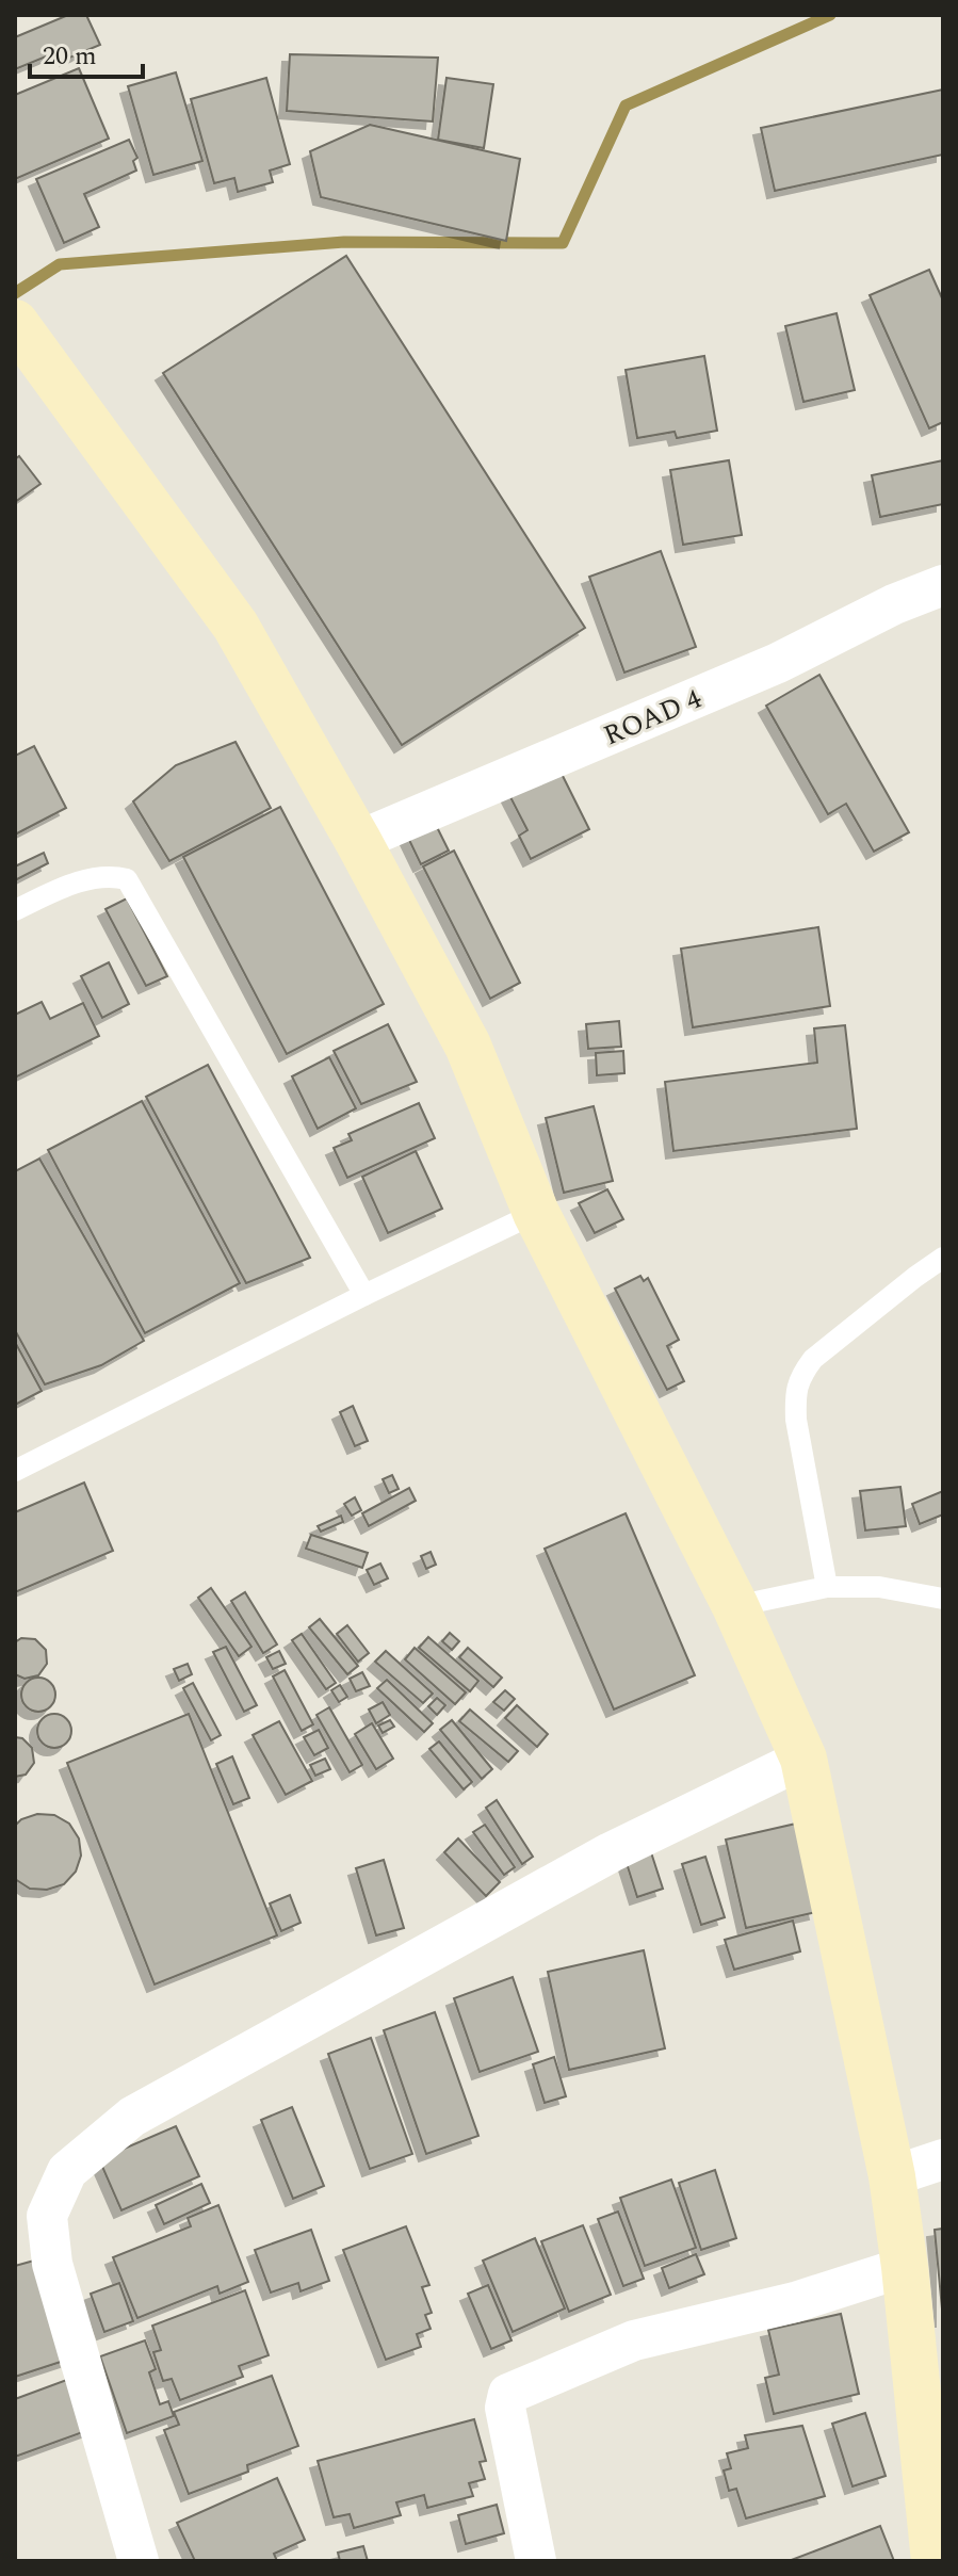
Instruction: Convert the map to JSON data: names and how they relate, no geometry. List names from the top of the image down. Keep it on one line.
{"streets":{"street":["ROAD 4"]},"scale_bar":"20 m"}
